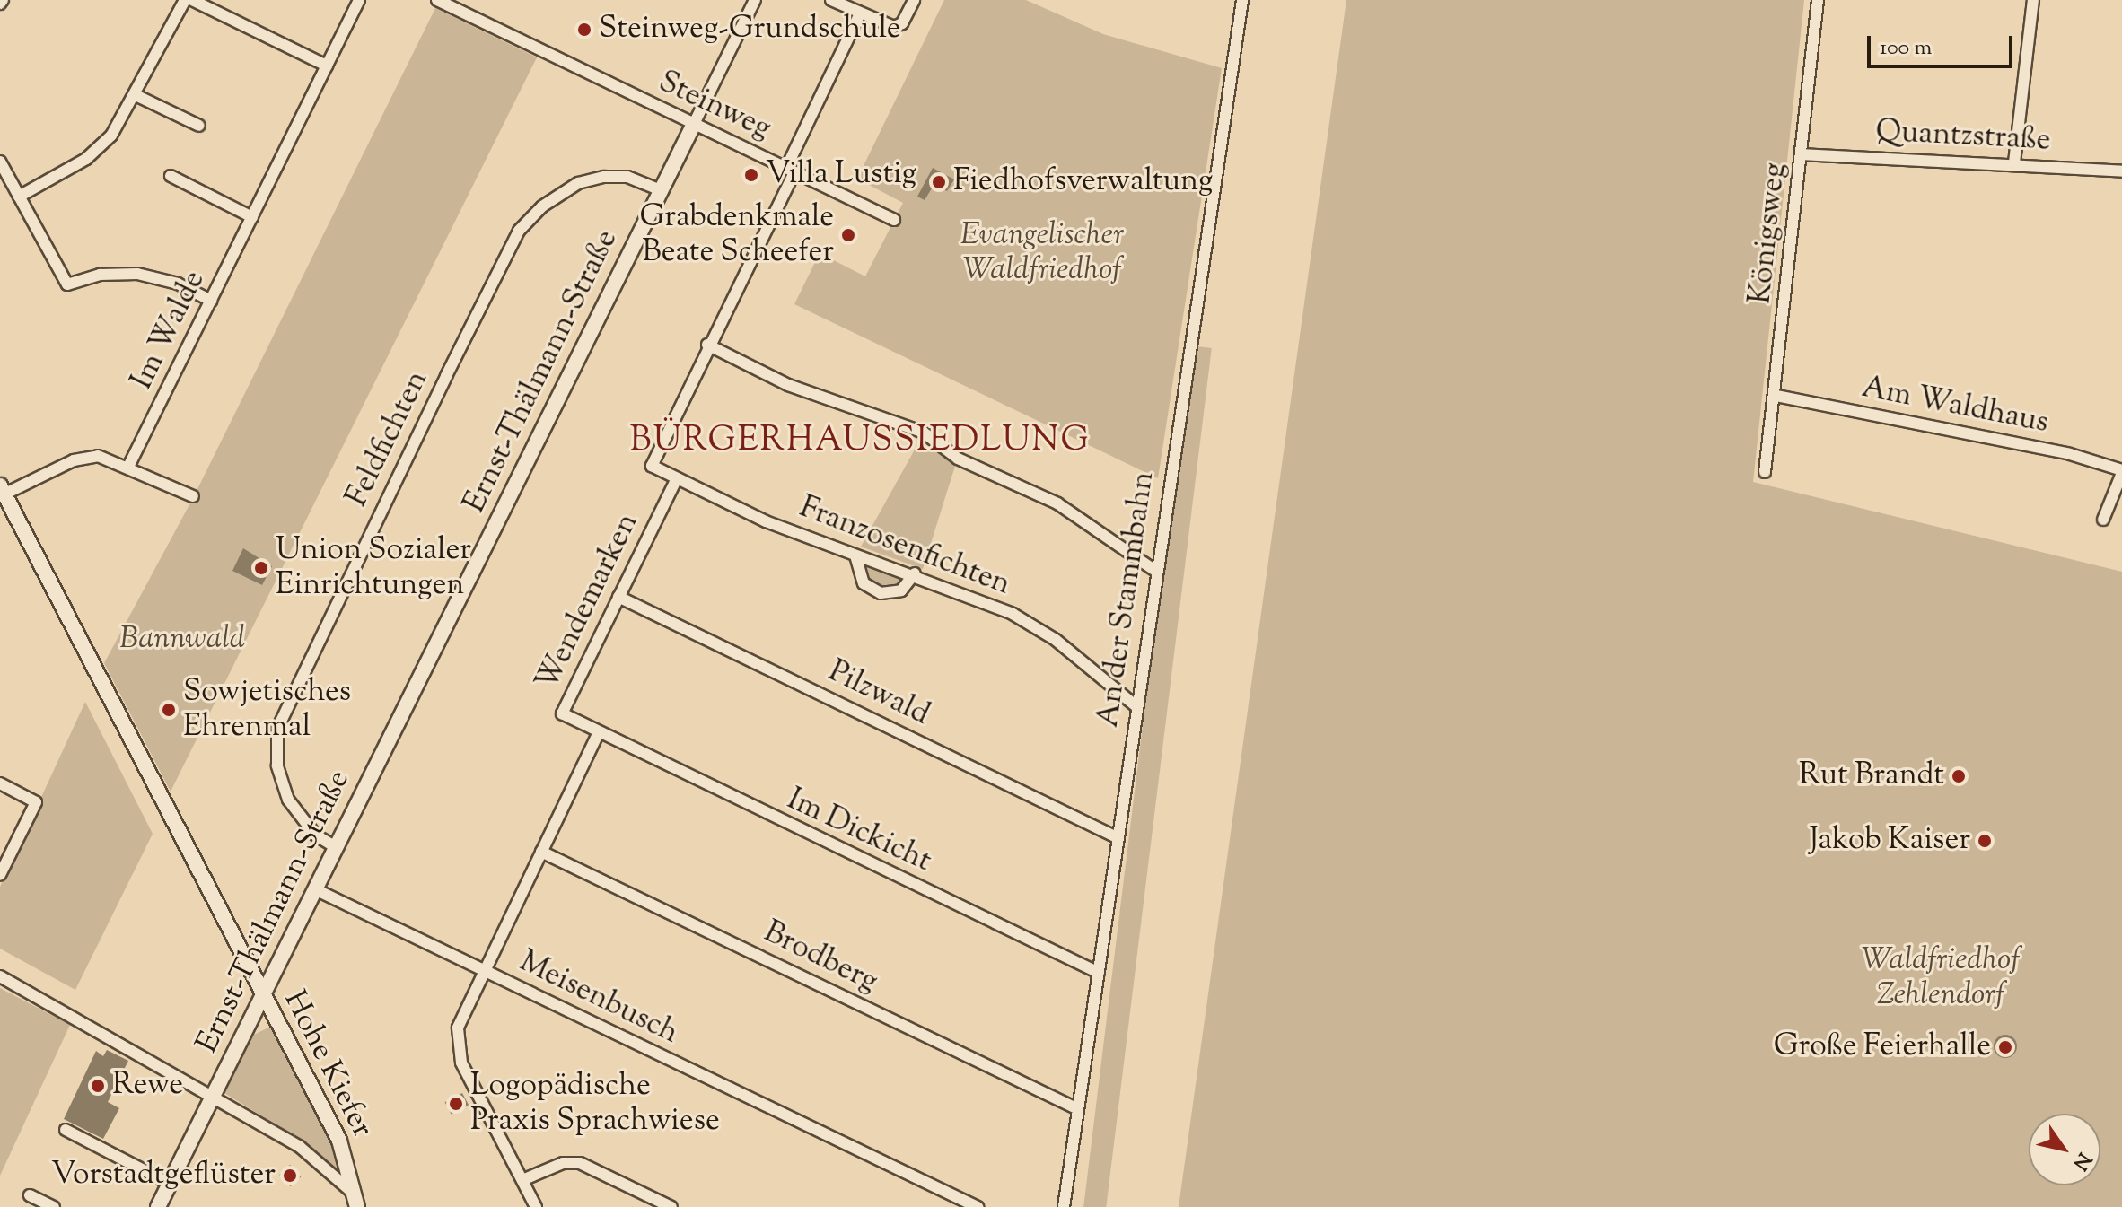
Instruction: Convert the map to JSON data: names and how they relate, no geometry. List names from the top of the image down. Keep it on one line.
{"streets":{"street":["Steinweg","Quantzstraße","Königsweg","Im Walde","Ernst-Thälmann-Straße","Am Waldhaus","Feldfichten","Franzosenfichten","An der Stammbahn","Wendemarken","Pilzwald","Im Dickicht","Brodberg","Meisenbusch","Hohe Kiefer"]},"crossings":[["Steinweg","Ernst-Thälmann-Straße"],["Quantzstraße","Königsweg"],["Königsweg","Am Waldhaus"],["Ernst-Thälmann-Straße","Feldfichten"],["Ernst-Thälmann-Straße","Meisenbusch"],["Ernst-Thälmann-Straße","Hohe Kiefer"],["Franzosenfichten","An der Stammbahn"],["Franzosenfichten","Wendemarken"],["An der Stammbahn","Pilzwald"],["An der Stammbahn","Im Dickicht"],["An der Stammbahn","Brodberg"],["Wendemarken","Pilzwald"],["Wendemarken","Im Dickicht"]],"districts":["BÜRGERHAUSSIEDLUNG"],"parks":["Evangelischer Waldfriedhof","Bannwald","Waldfriedhof Zehlendorf"],"places":["Steinweg-Grundschule","Villa Lustig","Fiedhofsverwaltung","Grabdenkmale Beate Scheefer","Union Sozialer Einrichtungen","Sowjetisches Ehrenmal","Rut Brandt","Jakob Kaiser","Große Feierhalle","Rewe","Logopädische Praxis Sprachwiese","Vorstadtgeflüster"],"scale_bar":"100 m","north":"bottom right"}
